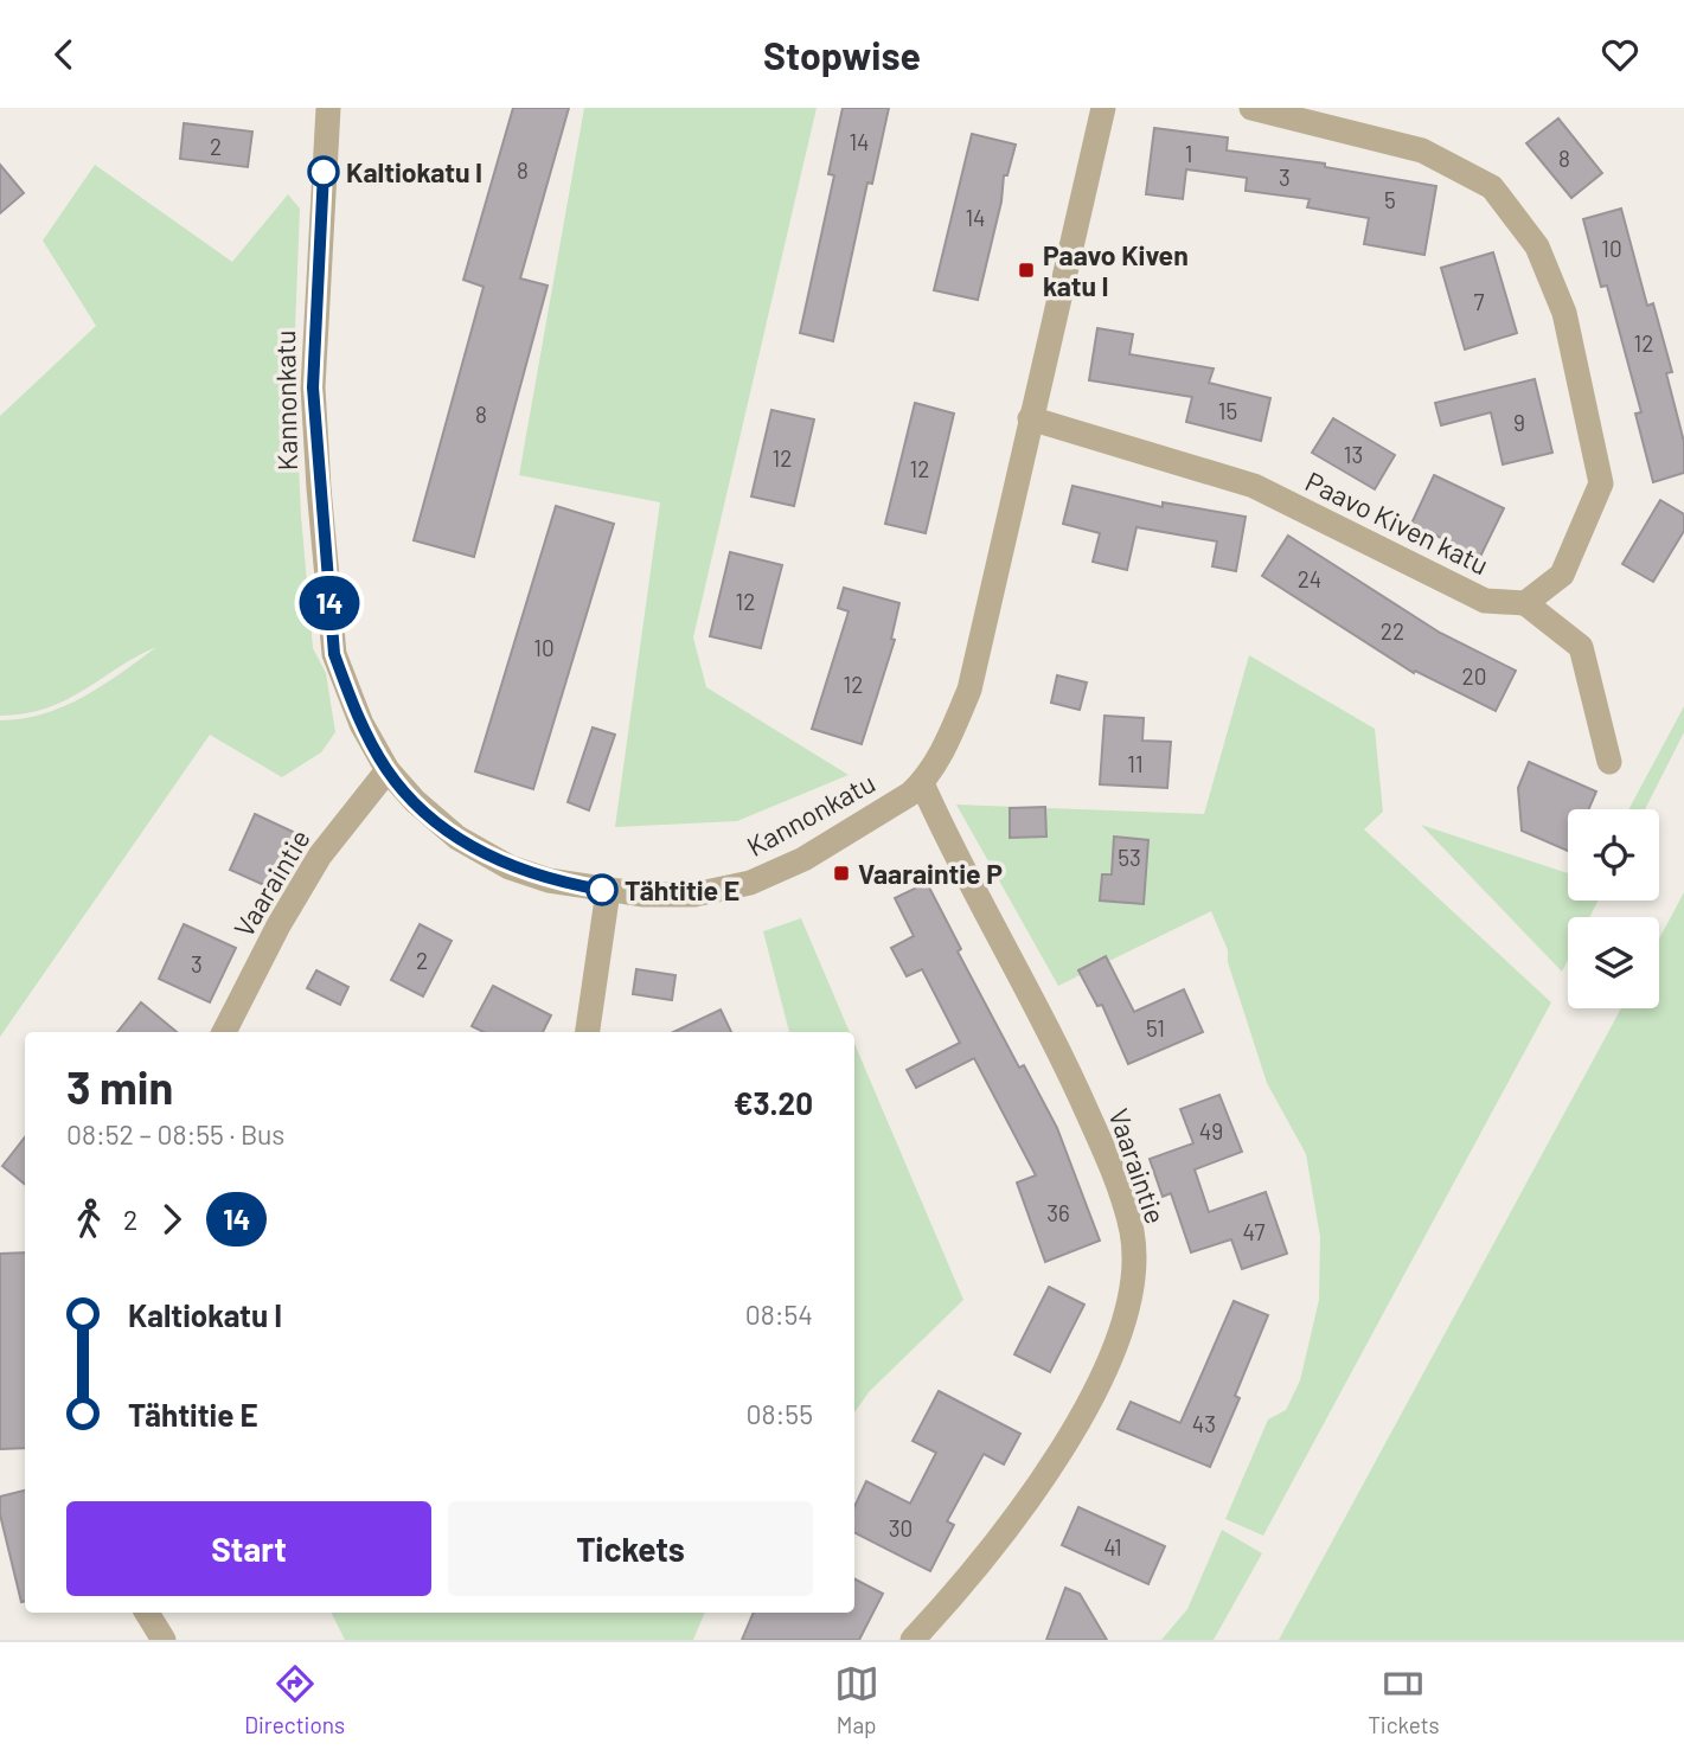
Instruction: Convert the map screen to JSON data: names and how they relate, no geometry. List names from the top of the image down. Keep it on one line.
{"streets":{"street":["Kannonkatu","Paavo Kiven katu","Vaaraintie"]},"crossings":[["Kannonkatu","Paavo Kiven katu"],["Kannonkatu","Vaaraintie"]],"places":{"other":["Kaltiokatu I","Tähtitie E"],"transit":["Paavo Kiven katu I","Vaaraintie P"]},"lines":["bus line 14"],"house_numbers":["14","2","1","8","8","3","5","14","10","7","12","15","8","9","13","12","12","24","12","22","10","20","12","11","53","2","3","51","49","36","47","43","30","41"],"page":{"header":"Stopwise","on_map":"14","heading":["3 min","08:52 – 08:55 · Bus","€3.20"],"legs":["2","14"],"list":[{"name":"Kaltiokatu I","value":"08:54"},{"name":"Tähtitie E","value":"08:55"}],"buttons":["Start","Tickets"],"tabs":["Directions","Map","Tickets"]}}
